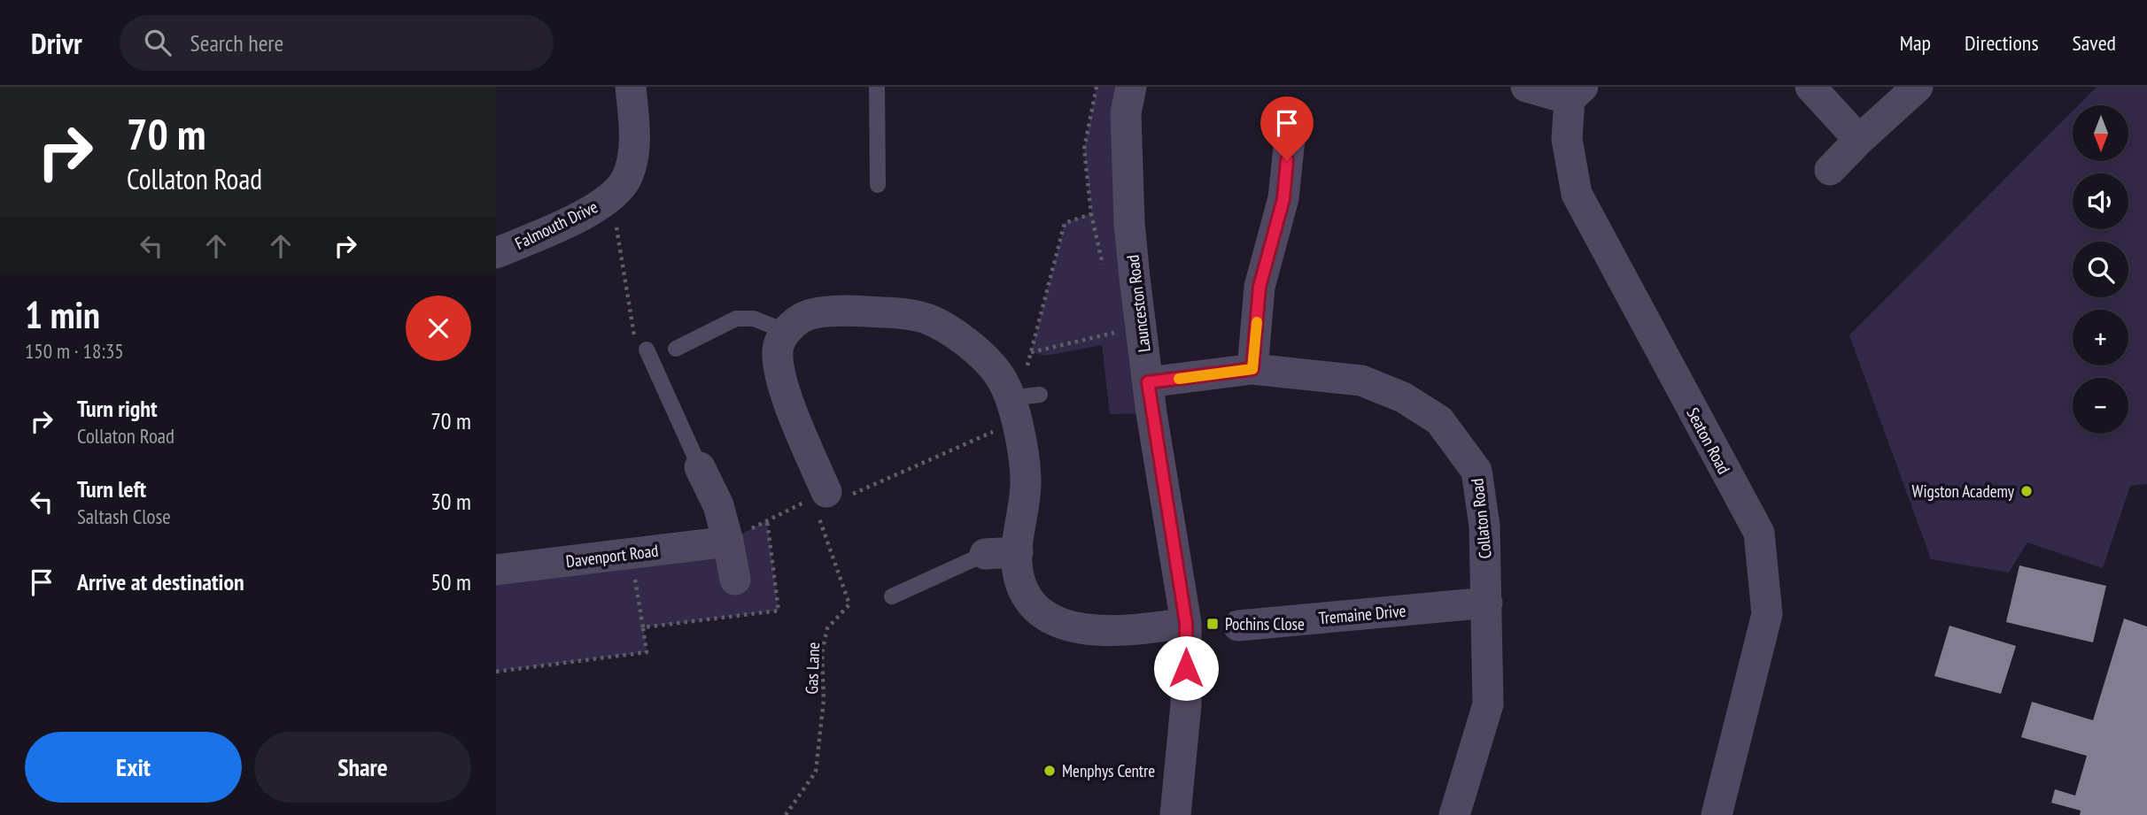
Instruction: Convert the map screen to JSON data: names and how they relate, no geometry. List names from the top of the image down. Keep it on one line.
{"streets":{"street":["Falmouth Drive","Launceston Road","Seaton Road","Collaton Road","Davenport Road","Tremaine Drive"],"path":["Gas Lane"]},"crossings":[["Launceston Road","Collaton Road"],["Collaton Road","Tremaine Drive"]],"places":{"other":["Wigston Academy","Menphys Centre"],"transit":["Pochins Close"]},"north":"bottom","page":{"header":"Drivr","search":"Search here","nav":["Map","Directions","Saved"],"turn":["70 m","Collaton Road"],"map_buttons":["+","−"],"heading":["1 min","150 m · 18:35"],"list":[{"name":"Turn right","note":"Collaton Road","value":"70 m"},{"name":"Turn left","note":"Saltash Close","value":"30 m"},{"name":"Arrive at destination","value":"50 m"}],"buttons":["Exit","Share"]}}
